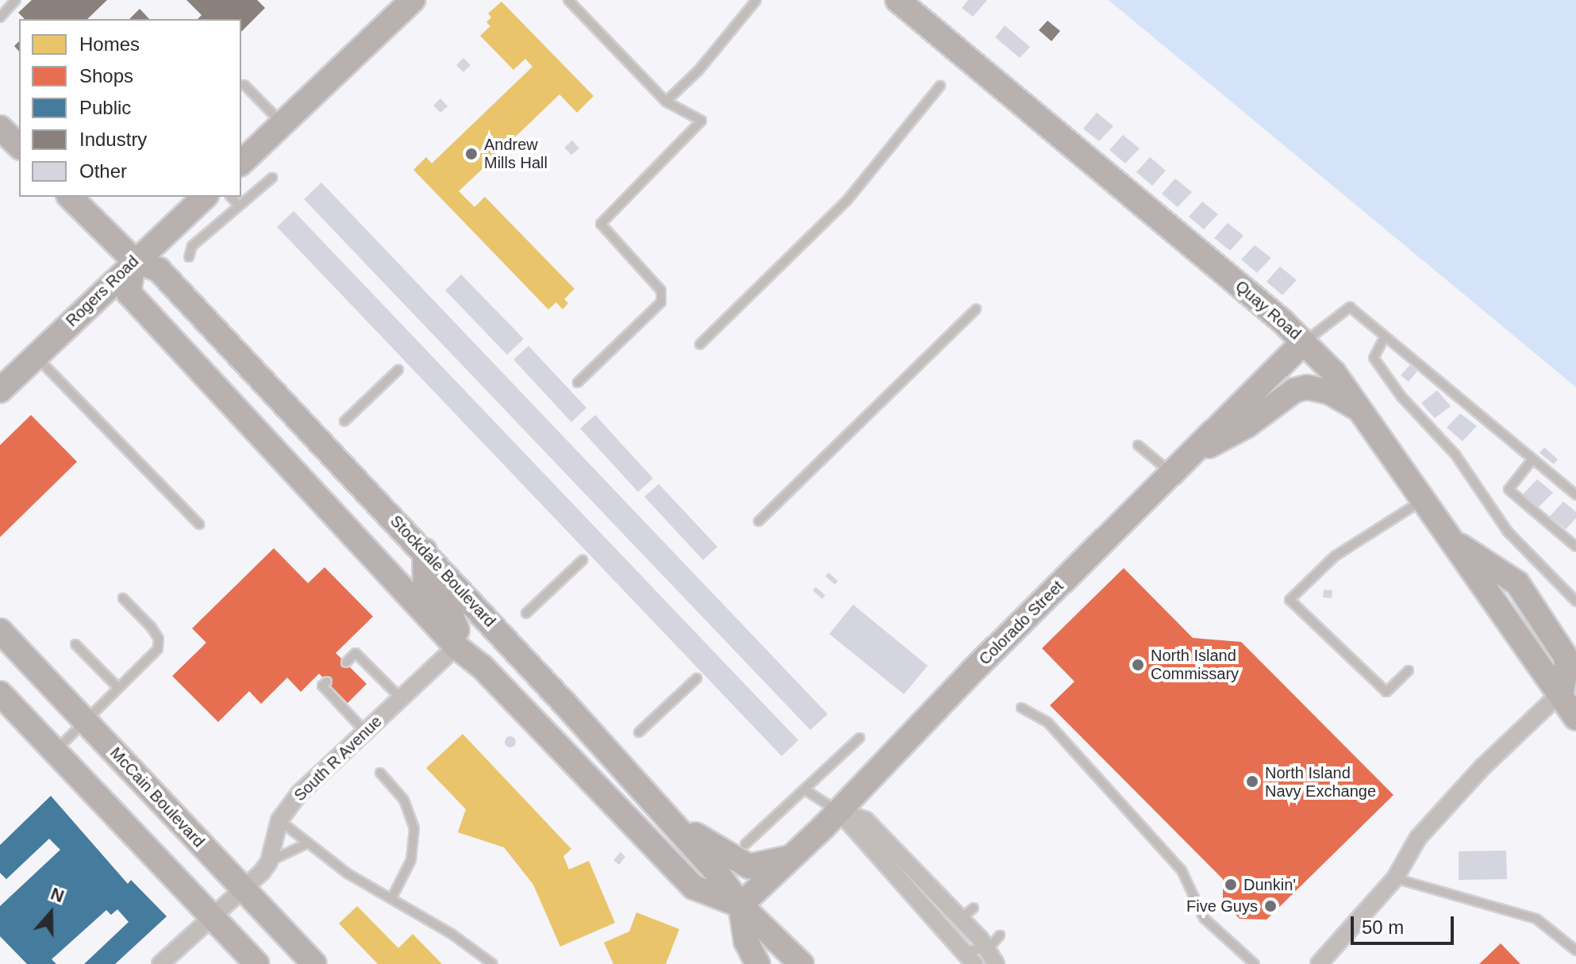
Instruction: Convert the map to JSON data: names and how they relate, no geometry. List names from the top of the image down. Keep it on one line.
{"streets":{"main road":["Rogers Road","Quay Road","Stockdale Boulevard","Colorado Street","McCain Boulevard"],"street":["South R Avenue"]},"crossings":[["Rogers Road","Stockdale Boulevard"],["Quay Road","Colorado Street"],["Stockdale Boulevard","Colorado Street"]],"places":["Andrew Mills Hall","North Island Commissary","North Island Navy Exchange","Dunkin'","Five Guys"],"legend":["Homes","Shops","Public","Industry","Other"],"scale_bar":"50 m","north":"top"}
